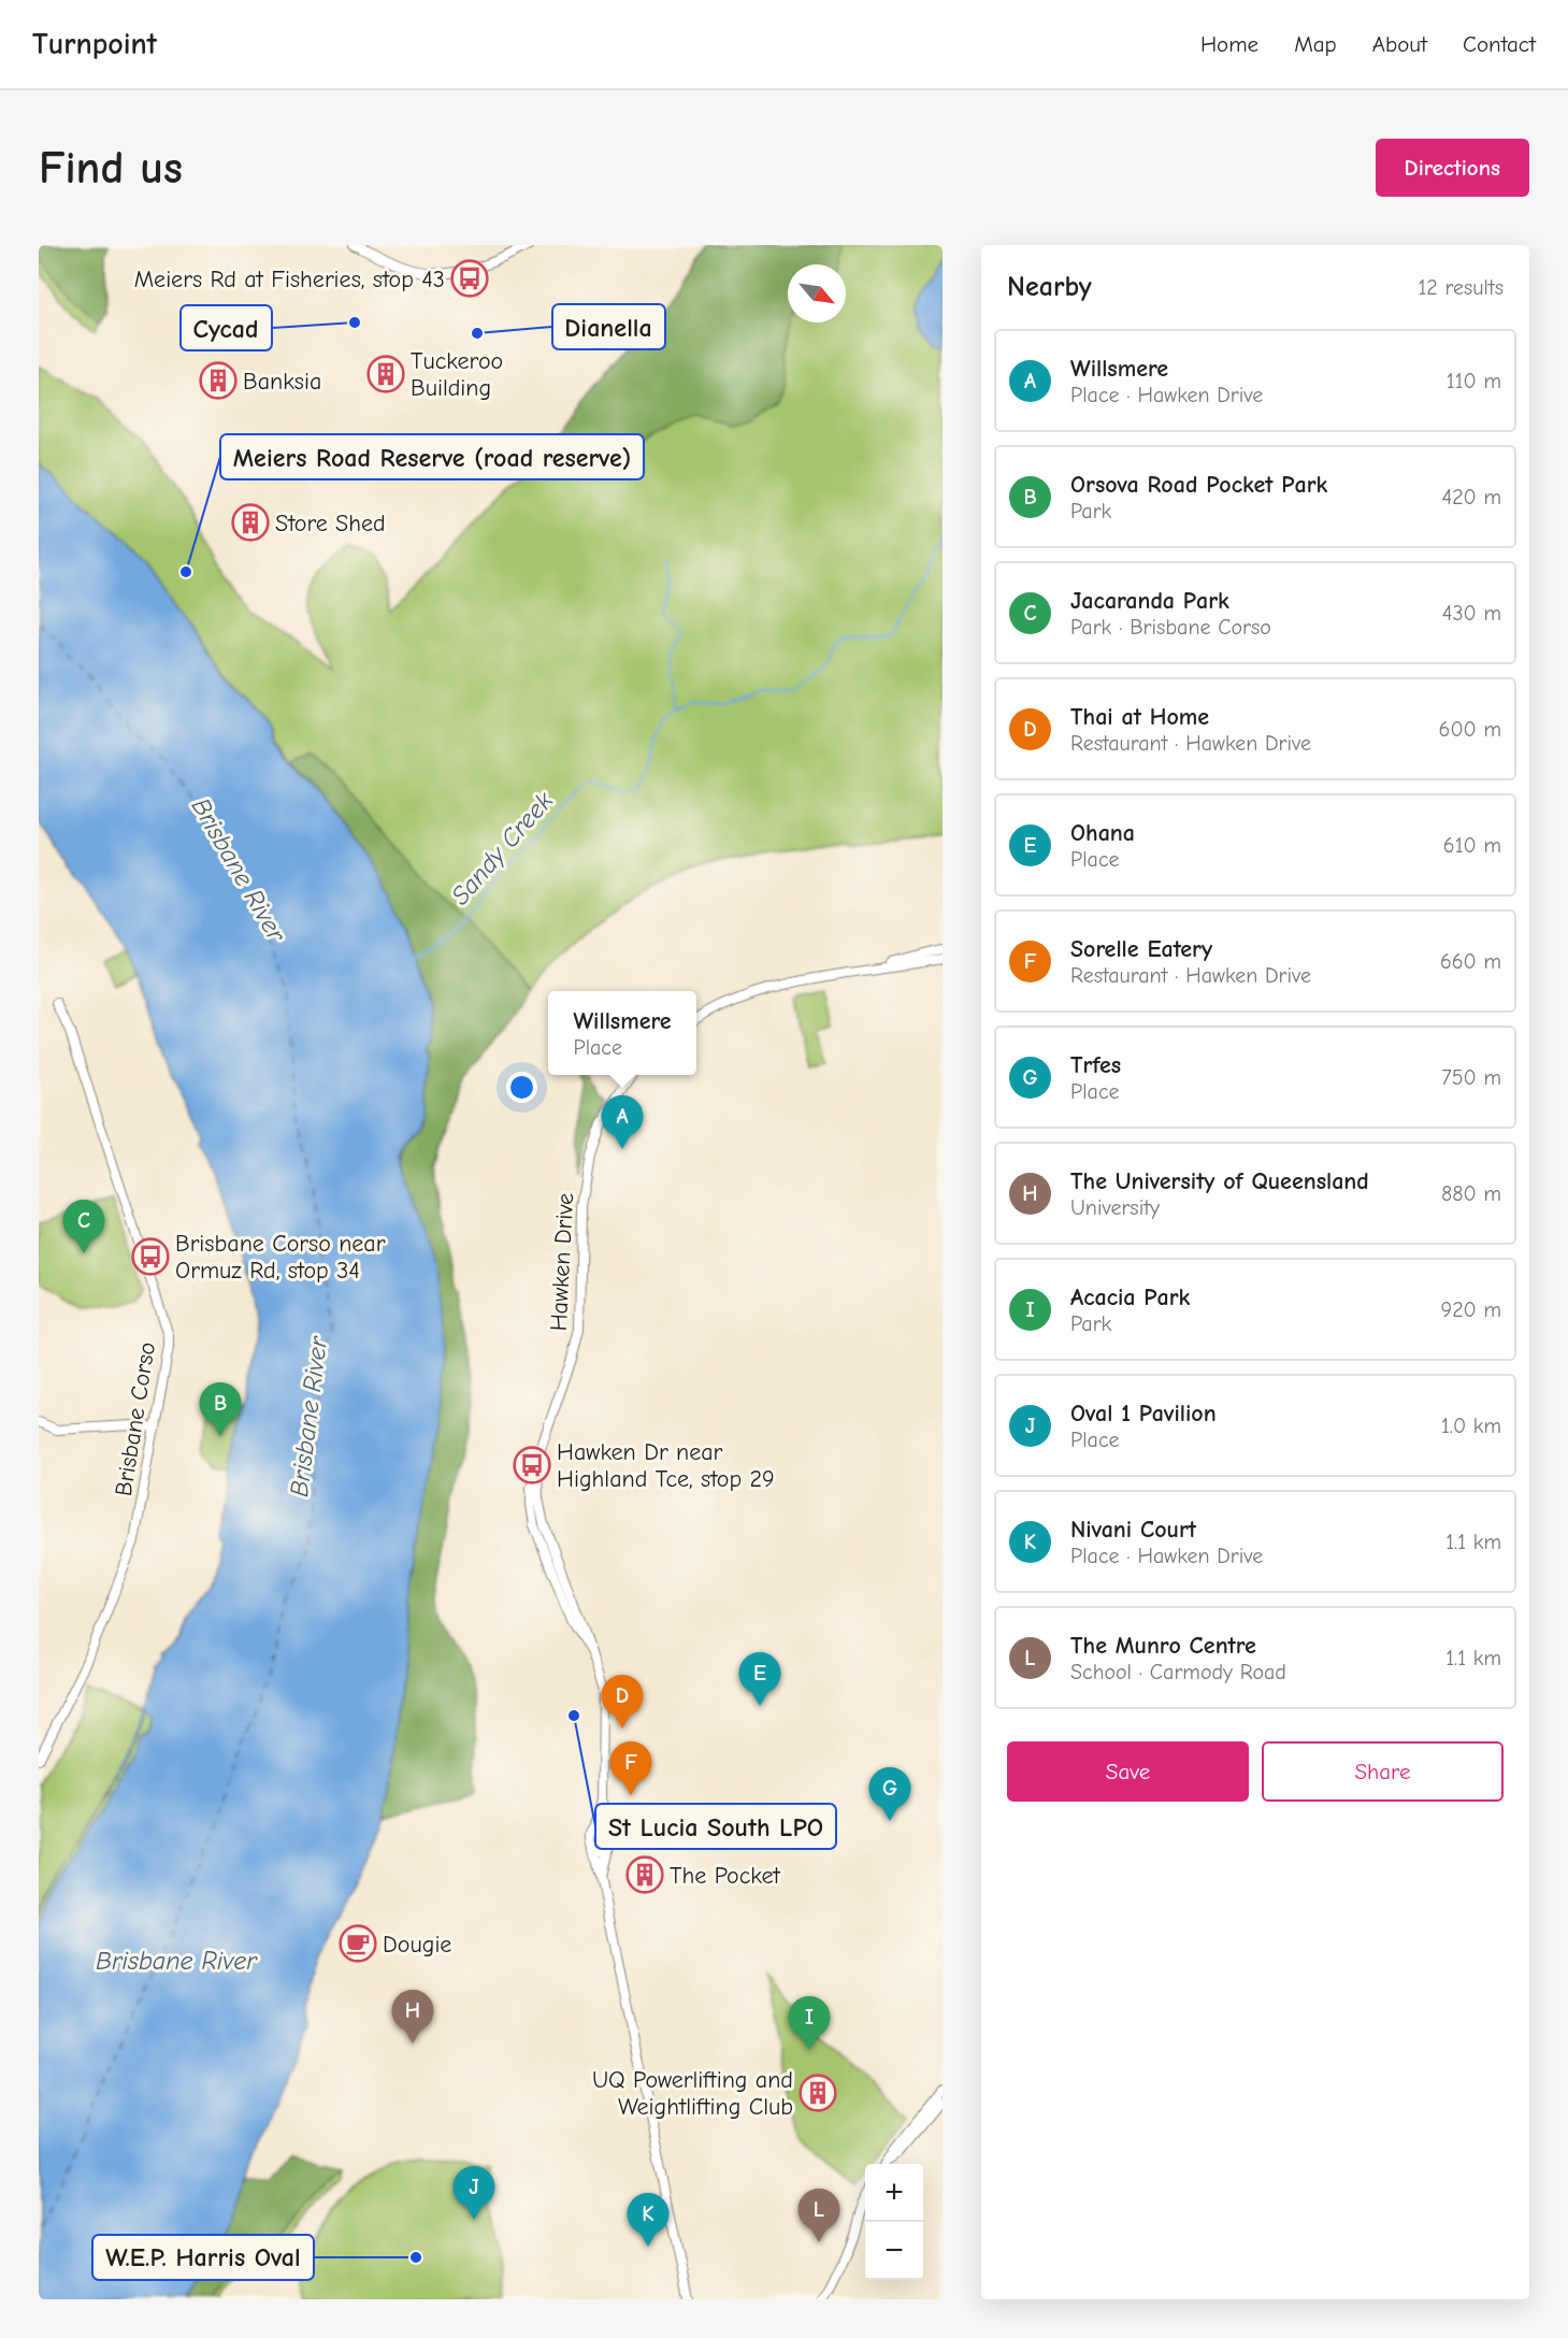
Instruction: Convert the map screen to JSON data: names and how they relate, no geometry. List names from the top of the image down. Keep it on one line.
{"streets":{"main road":["Hawken Drive","Brisbane Corso"]},"water":["Sandy Creek","Brisbane River"],"places":{"bus stop":["Meiers Rd at Fisheries, stop 43","Brisbane Corso near Ormuz Rd, stop 34","Hawken Dr near Highland Tce, stop 29"],"other":["Cycad","Dianella","Meiers Road Reserve (road reserve)","St Lucia South LPO","W.E.P. Harris Oval"],"building":["Tuckeroo Building","Banksia","Store Shed","The Pocket","UQ Powerlifting and Weightlifting Club"],"cafe":["Dougie"]},"north":"bottom right","page":{"header":"Turnpoint","nav":["Home","Map","About","Contact"],"buttons":["Directions",["Save","Share"]],"title":"Find us","heading":["Nearby","12 results"],"list":[{"mark":"A","name":"Willsmere","note":"Place · Hawken Drive","value":"110 m"},{"mark":"B","name":"Orsova Road Pocket Park","note":"Park","value":"420 m"},{"mark":"C","name":"Jacaranda Park","note":"Park · Brisbane Corso","value":"430 m"},{"mark":"D","name":"Thai at Home","note":"Restaurant · Hawken Drive","value":"600 m"},{"mark":"E","name":"Ohana","note":"Place","value":"610 m"},{"mark":"F","name":"Sorelle Eatery","note":"Restaurant · Hawken Drive","value":"660 m"},{"mark":"G","name":"Trfes","note":"Place","value":"750 m"},{"mark":"H","name":"The University of Queensland","note":"University","value":"880 m"},{"mark":"I","name":"Acacia Park","note":"Park","value":"920 m"},{"mark":"J","name":"Oval 1 Pavilion","note":"Place","value":"1.0 km"},{"mark":"K","name":"Nivani Court","note":"Place · Hawken Drive","value":"1.1 km"},{"mark":"L","name":"The Munro Centre","note":"School · Carmody Road","value":"1.1 km"}],"popup":["Willsmere","Place"],"pins":["A","C","B","E","D","F","G","H","I","J","L","K"],"map_buttons":["+","−"]}}
